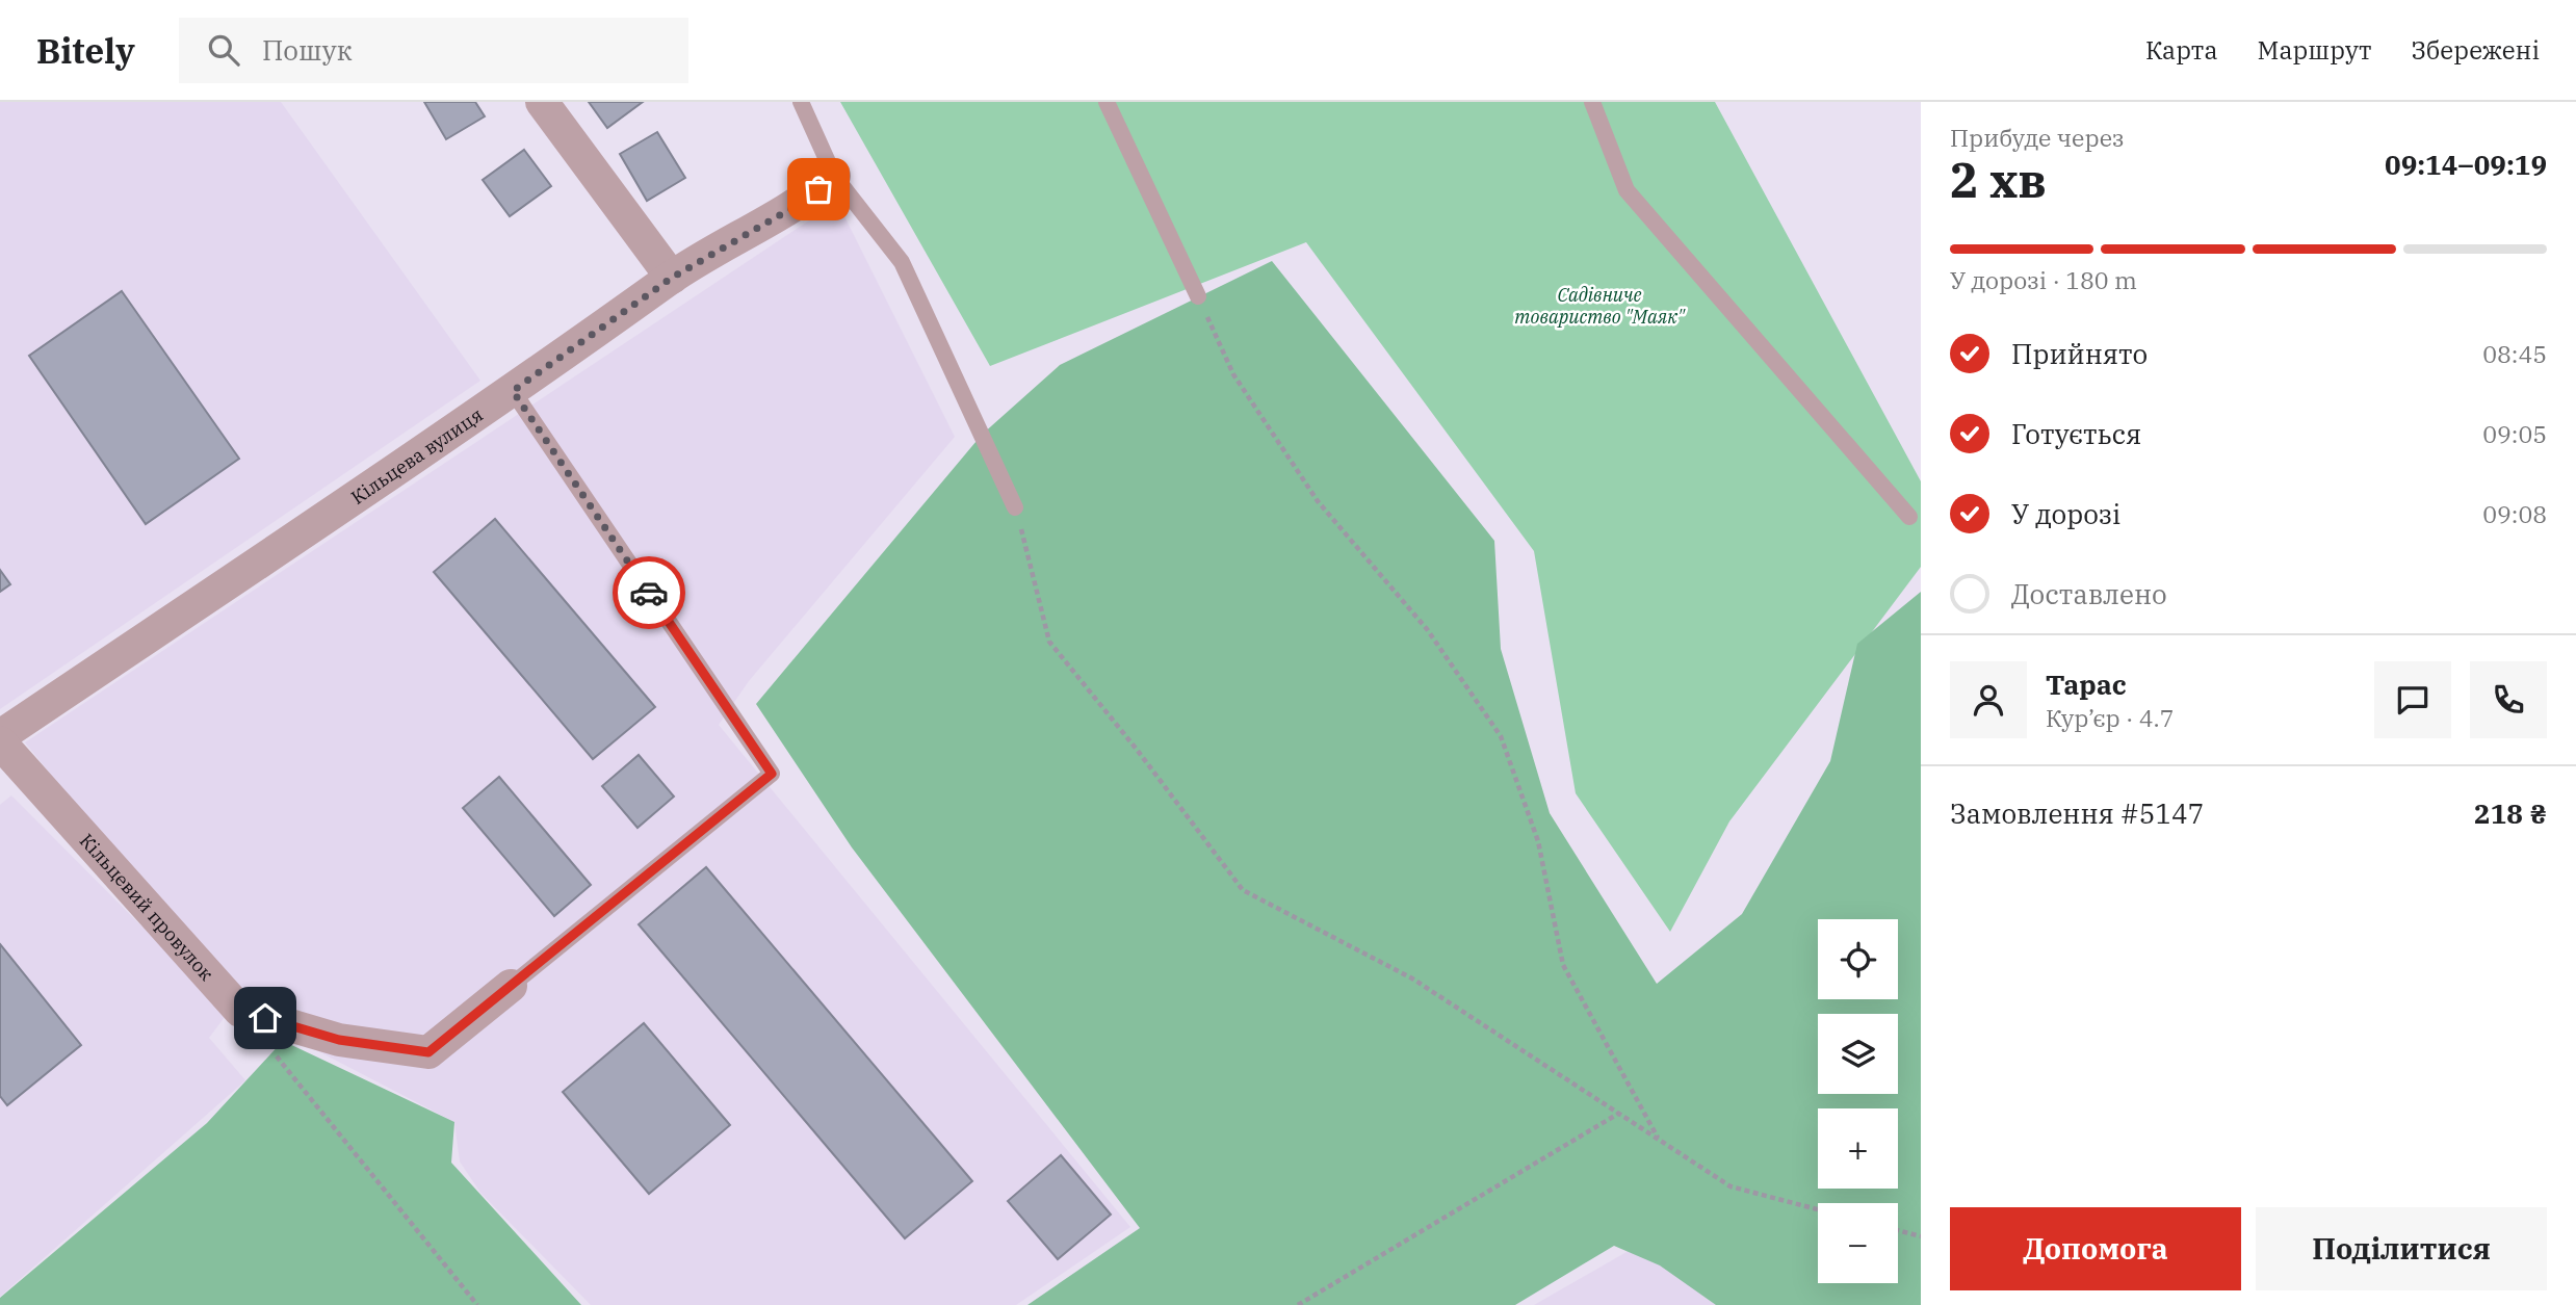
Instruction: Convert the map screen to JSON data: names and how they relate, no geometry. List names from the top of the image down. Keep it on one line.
{"streets":{"street":["Кільцева вулиця","Кільцевий провулок"]},"parks":["Садівниче товариство \"Маяк\""],"page":{"header":"Bitely","search":"Пошук","nav":["Карта","Маршрут","Збережені"],"heading":["2 хв","Прибуде через","09:14–09:19"],"panel":["Тарас","Кур’єр · 4.7","Замовлення #5147","218 ₴"],"bar":"У дорозі · 180 m","list":[["Прийнято","08:45"],["Готується","09:05"],["У дорозі","09:08"],"Доставлено"],"map_buttons":["+","−"],"buttons":["Допомога","Поділитися"]}}
